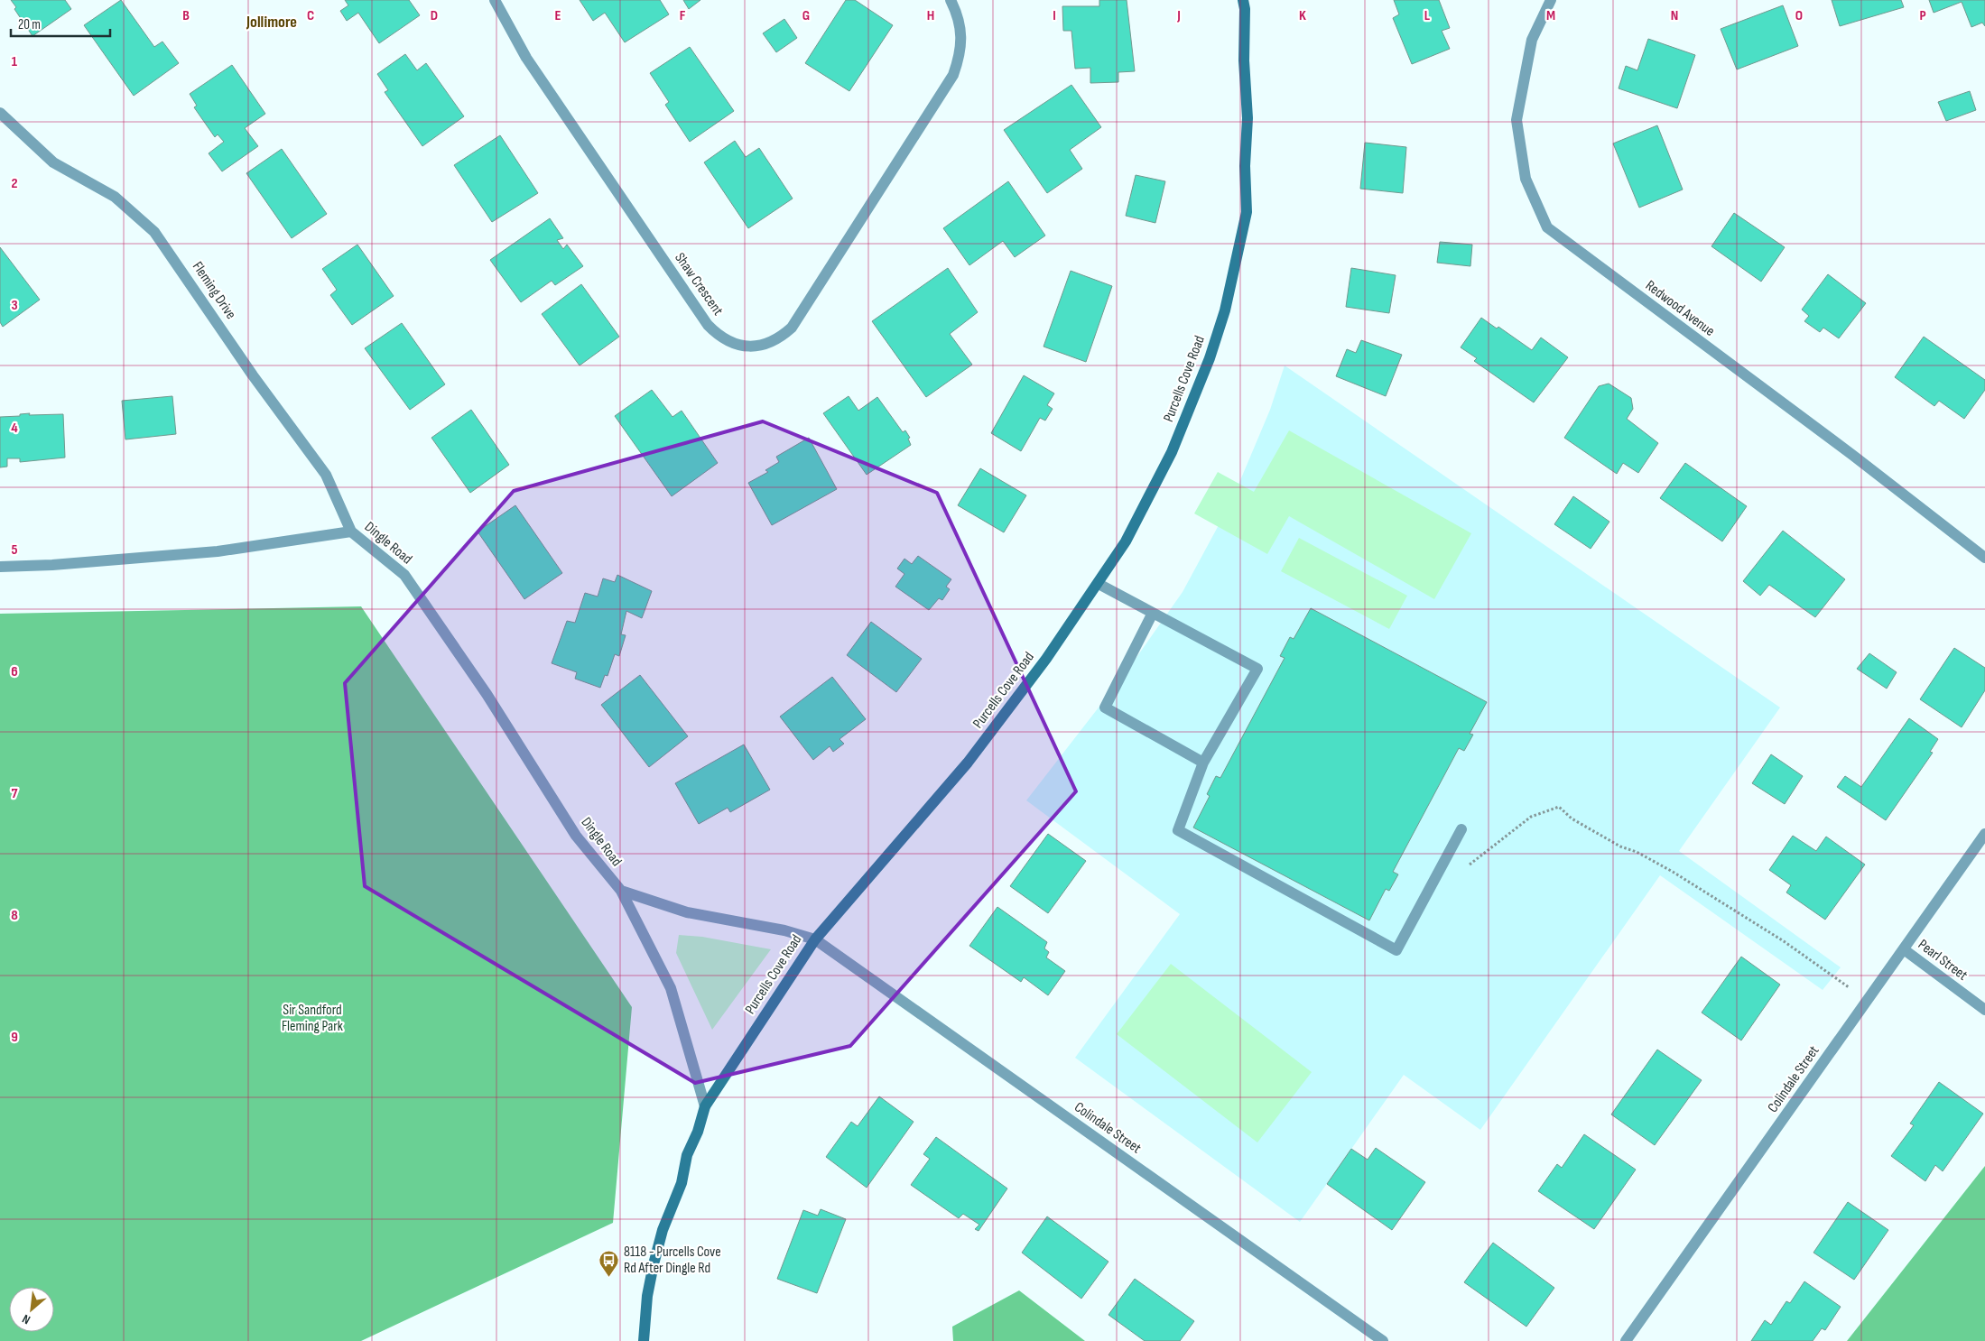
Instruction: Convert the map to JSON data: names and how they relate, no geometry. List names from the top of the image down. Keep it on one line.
{"streets":{"main road":["Purcells Cove Road"],"street":["Shaw Crescent","Fleming Drive","Redwood Avenue","Dingle Road","Pearl Street","Colindale Street"]},"crossings":[["Fleming Drive","Dingle Road"],["Purcells Cove Road","Dingle Road"],["Purcells Cove Road","Colindale Street"],["Pearl Street","Colindale Street"]],"districts":["Jollimore"],"parks":["Sir Sandford Fleming Park"],"places":{"bus stop":["8118 - Purcells Cove Rd After Dingle Rd"]},"scale_bar":"20 m","north":"bottom left","grid":{"columns":["B","C","D","E","F","G","H","I","J","K","L","M","N","O","P"],"rows":["1","2","3","4","5","6","7","8","9"]}}
